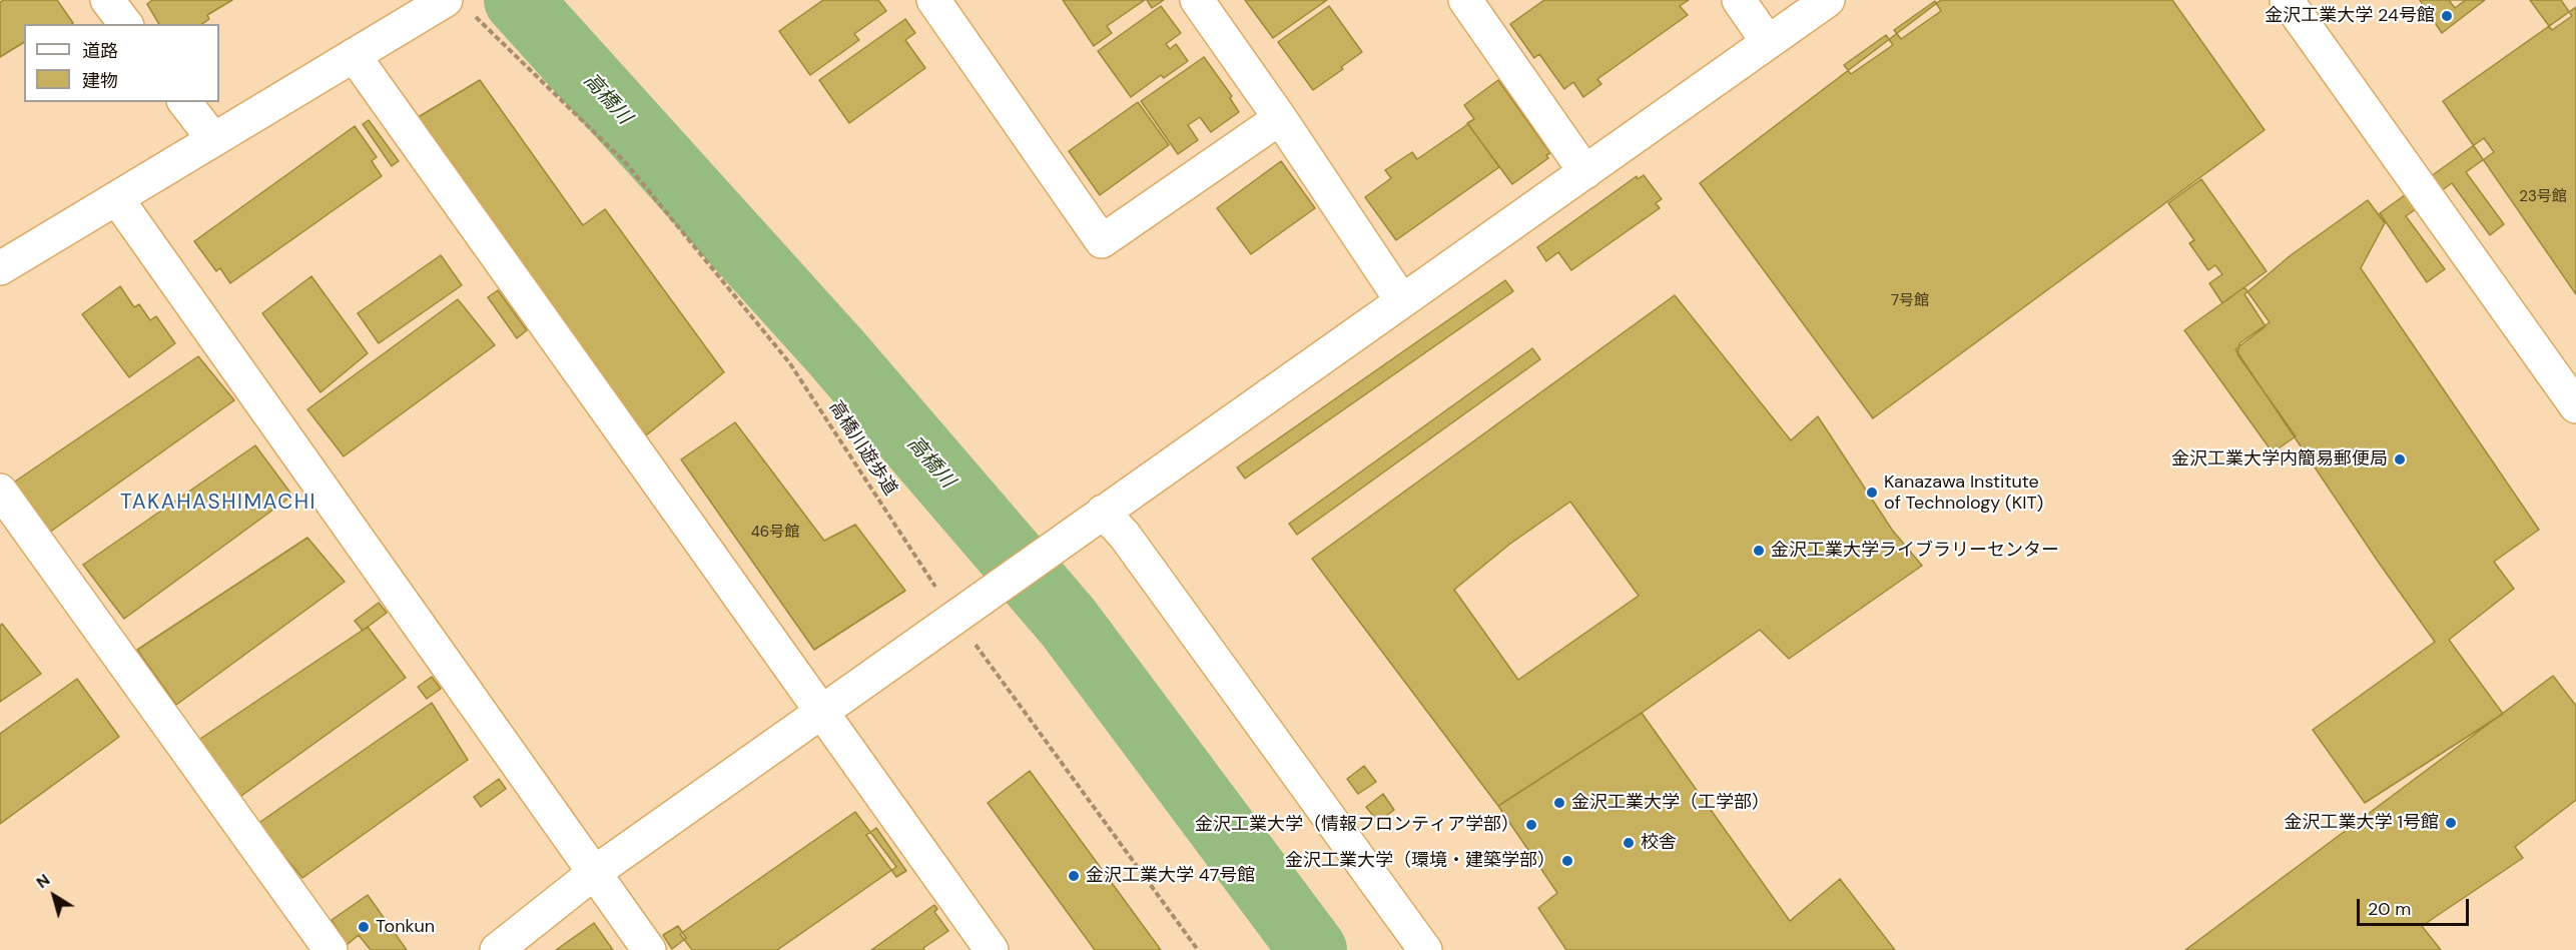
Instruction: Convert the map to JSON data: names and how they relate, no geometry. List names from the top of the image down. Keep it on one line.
{"streets":{"path":["高橋川遊歩道"]},"districts":["TAKAHASHIMACHI"],"water":["高橋川"],"places":["金沢工業大学 24号館","金沢工業大学内簡易郵便局","Kanazawa Institute of Technology (KIT)","金沢工業大学ライブラリーセンター","金沢工業大学（工学部）","金沢工業大学 1号館","金沢工業大学（情報フロンティア学部）","校舎","金沢工業大学（環境・建築学部）","金沢工業大学 47号館","Tonkun"],"house_numbers":["23号館","7号館","46号館"],"legend":["道路","建物"],"scale_bar":"20 m","north":"top left"}
